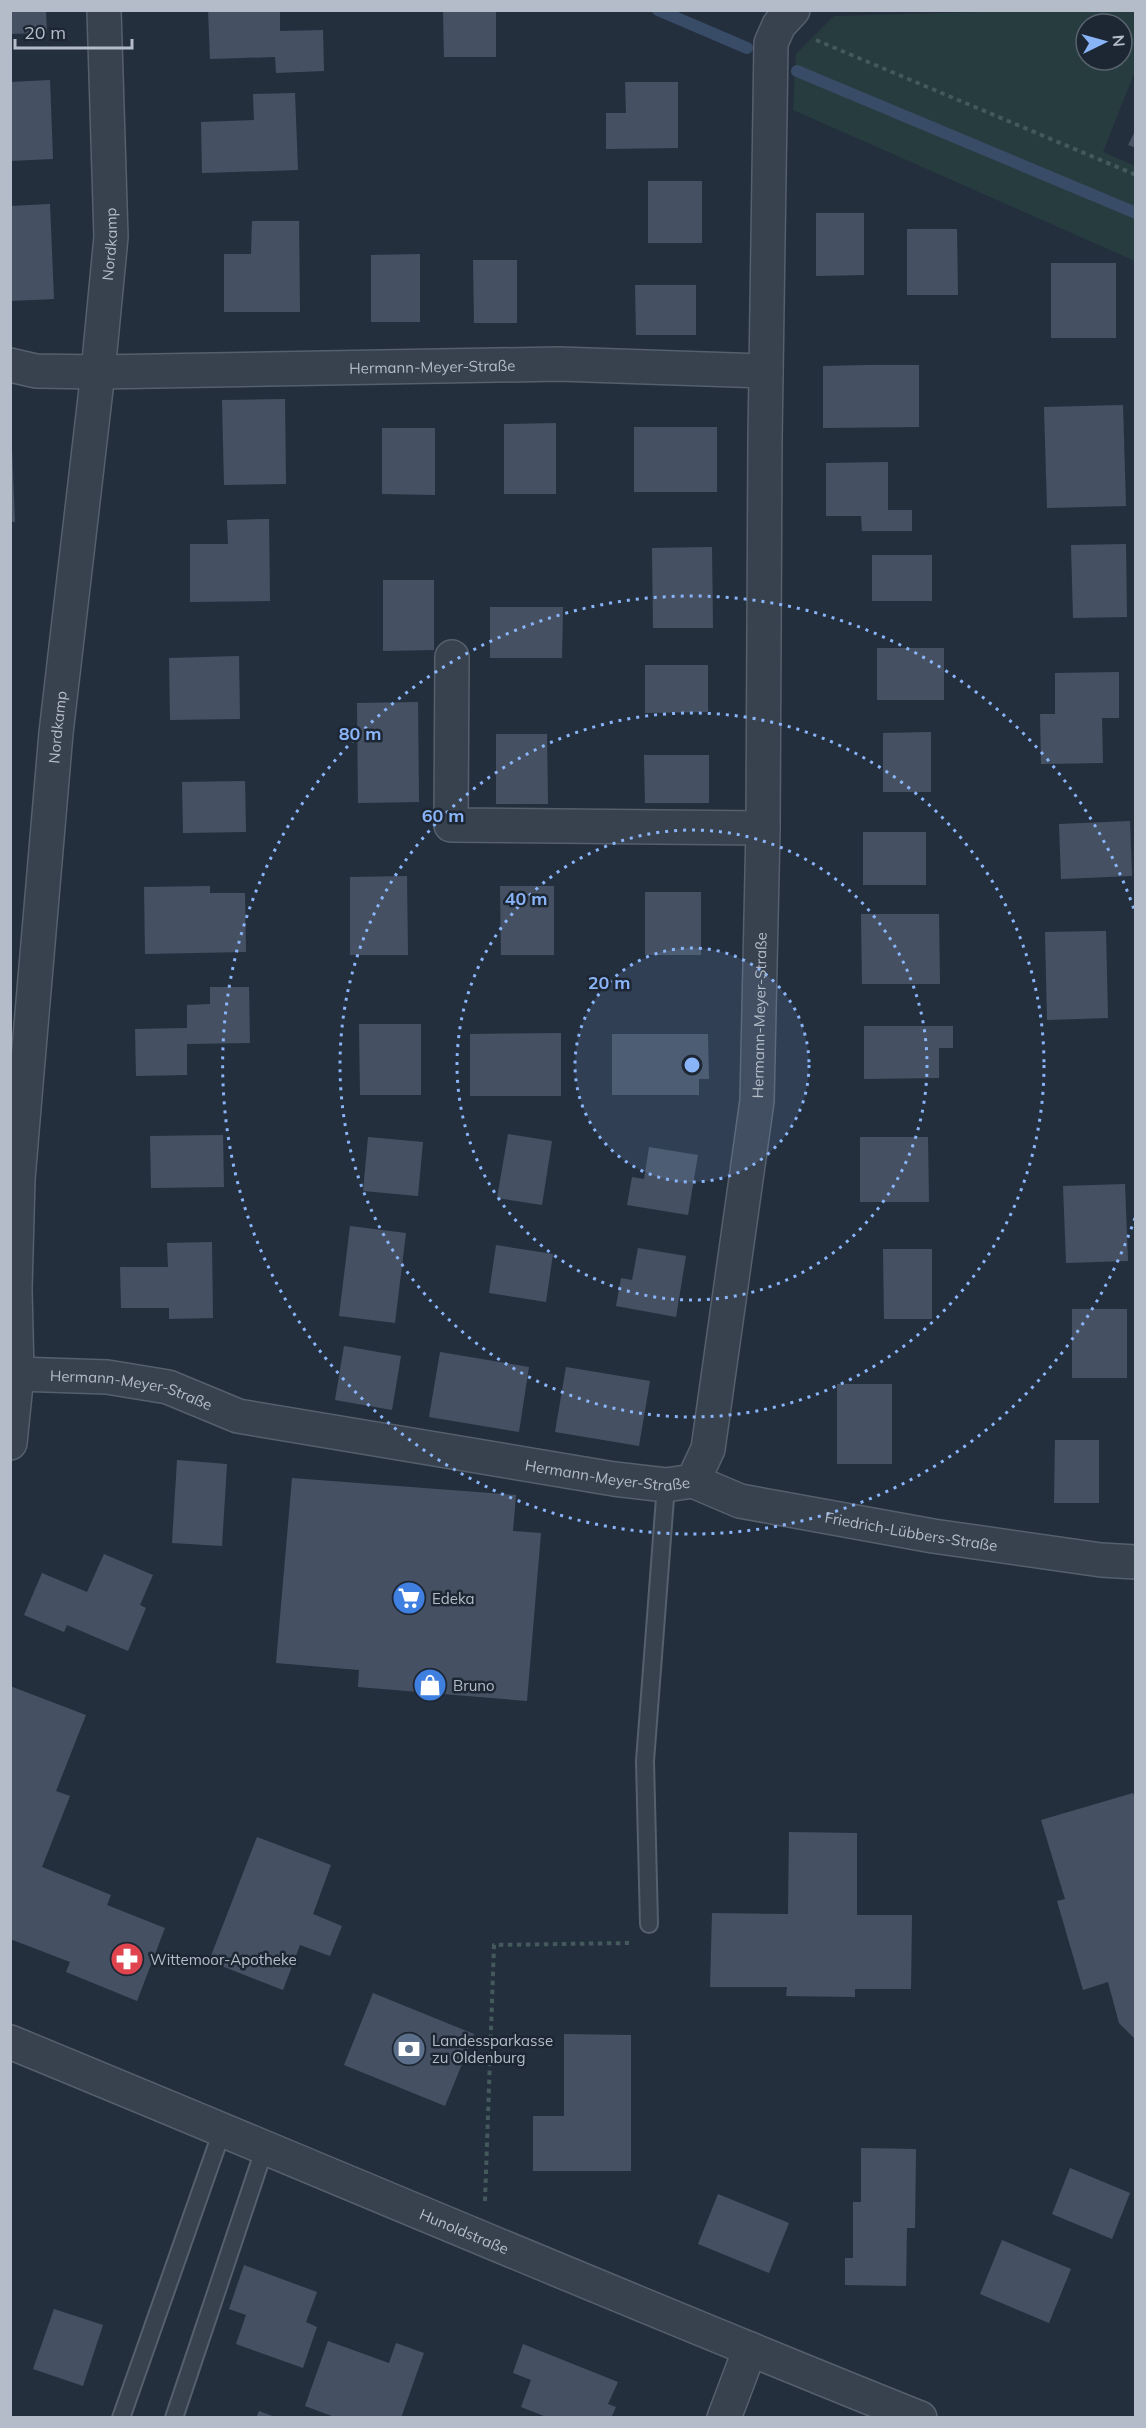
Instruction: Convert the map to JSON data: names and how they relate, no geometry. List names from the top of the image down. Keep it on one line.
{"streets":{"street":["Nordkamp","Hermann-Meyer-Straße","Friedrich-Lübbers-Straße","Hunoldstraße"]},"crossings":[["Nordkamp","Hermann-Meyer-Straße"],["Hermann-Meyer-Straße","Friedrich-Lübbers-Straße"]],"places":{"supermarket":["Edeka"],"shop":["Bruno"],"pharmacy":["Wittemoor-Apotheke"],"bank":["Landessparkasse zu Oldenburg"]},"scale_bar":"20 m","north":"right","rings":["80 m","60 m","40 m","20 m"]}
